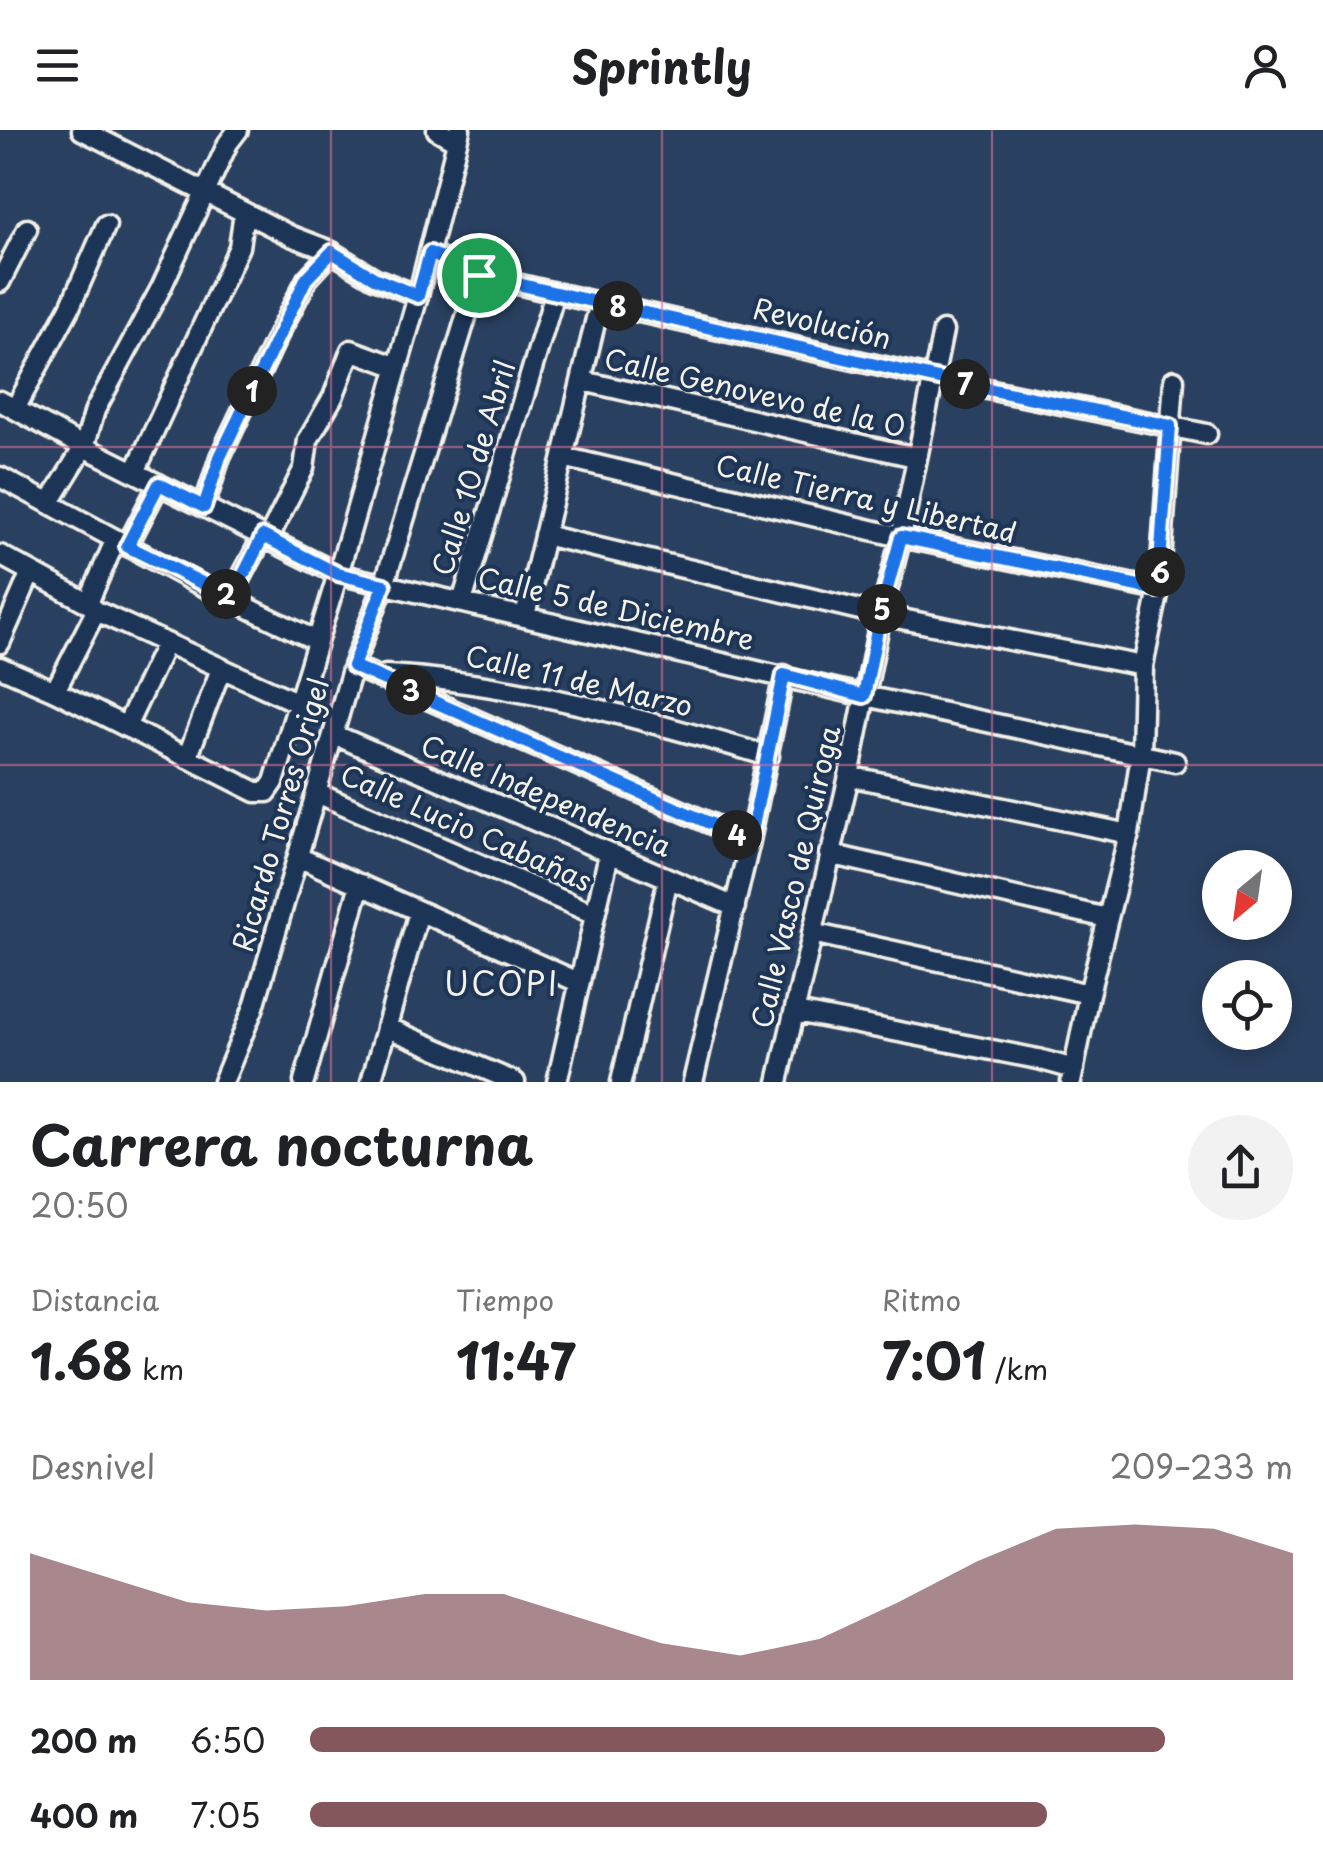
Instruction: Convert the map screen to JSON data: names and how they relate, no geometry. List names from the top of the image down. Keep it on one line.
{"streets":{"street":["Revolución","Calle Genovevo de la O","Calle 10 de Abril","Calle Tierra y Libertad","Calle 5 de Diciembre","Calle 11 de Marzo","Calle Independencia","Ricardo Torres Origel","Calle Lucio Cabañas","Calle Vasco de Quiroga"]},"crossings":[["Revolución","Calle 10 de Abril"],["Revolución","Ricardo Torres Origel"],["Revolución","Calle Vasco de Quiroga"],["Calle Genovevo de la O","Calle Vasco de Quiroga"],["Calle 10 de Abril","Calle 5 de Diciembre"],["Calle Tierra y Libertad","Calle Vasco de Quiroga"],["Calle 5 de Diciembre","Ricardo Torres Origel"],["Calle 5 de Diciembre","Calle Vasco de Quiroga"],["Calle Independencia","Ricardo Torres Origel"],["Ricardo Torres Origel","Calle Lucio Cabañas"]],"districts":["UCOPI"],"north":"bottom left","page":{"header":"Sprintly","pins":["8","7","1","6","2","5","3","4"],"heading":["Carrera nocturna","20:50"],"stats":[["Distancia","1.68 km"],["Tiempo","11:47"],["Ritmo","7:01 /km"]],"chart":["Desnivel","209–233 m"],"list":[{"name":"200 m","note":"6:50"},{"name":"400 m","note":"7:05"}]}}
